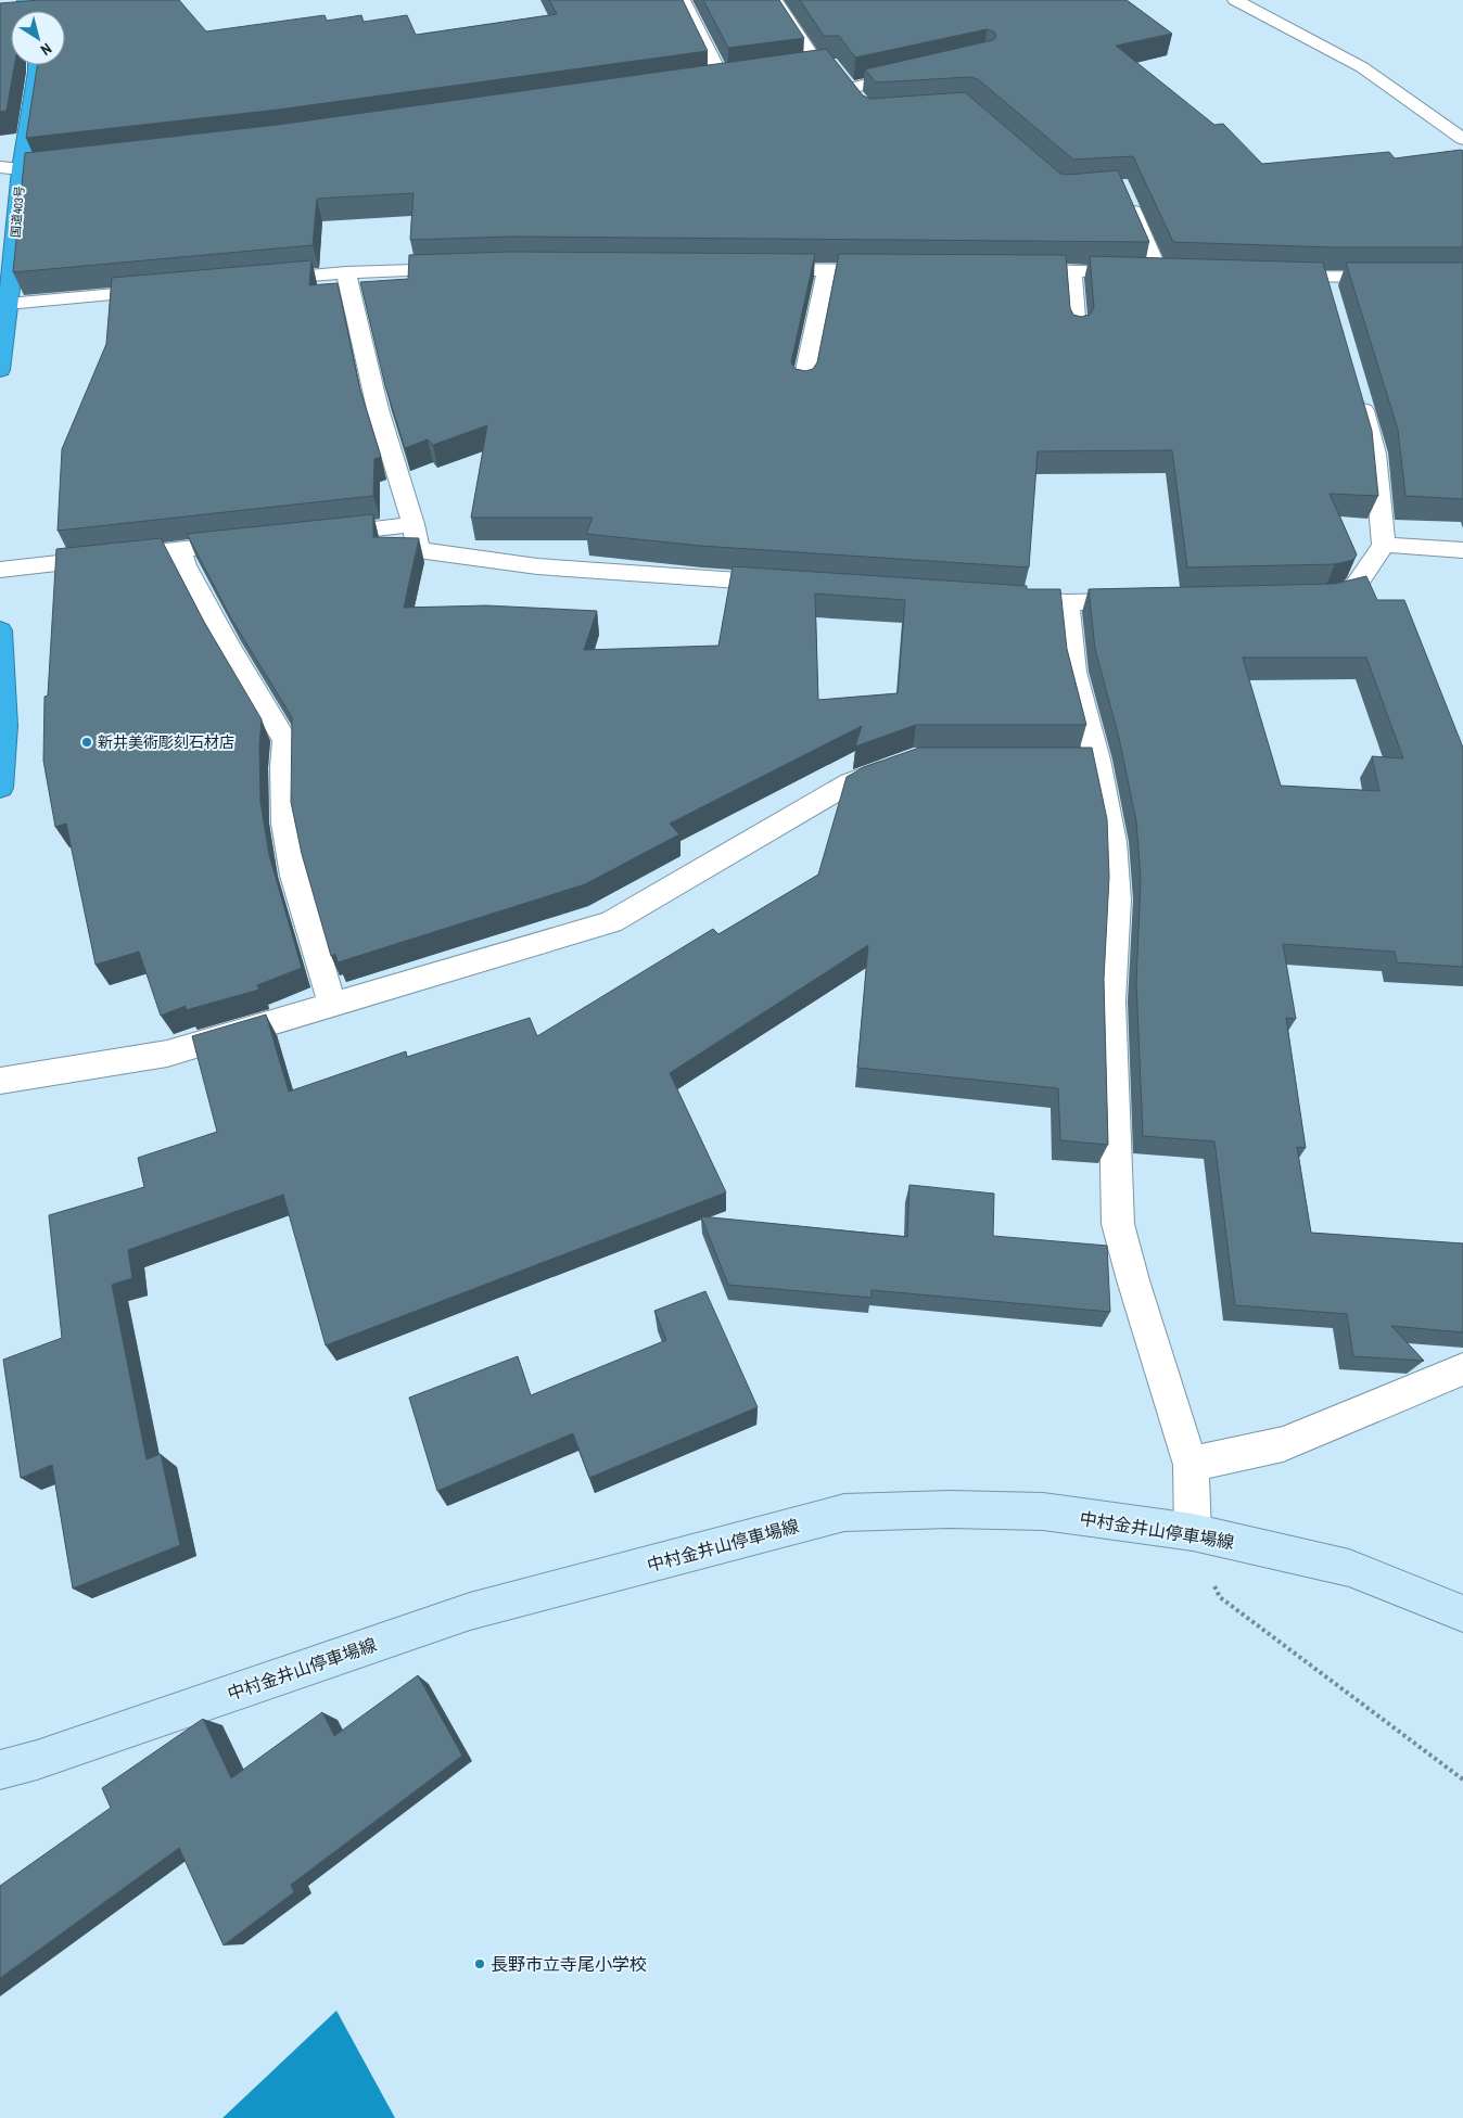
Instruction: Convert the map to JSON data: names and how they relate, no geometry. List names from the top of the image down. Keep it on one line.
{"streets":{"highway":["国道403号"],"main road":["中村金井山停車場線"]},"places":["新井美術彫刻石材店","長野市立寺尾小学校"],"north":"bottom right"}
